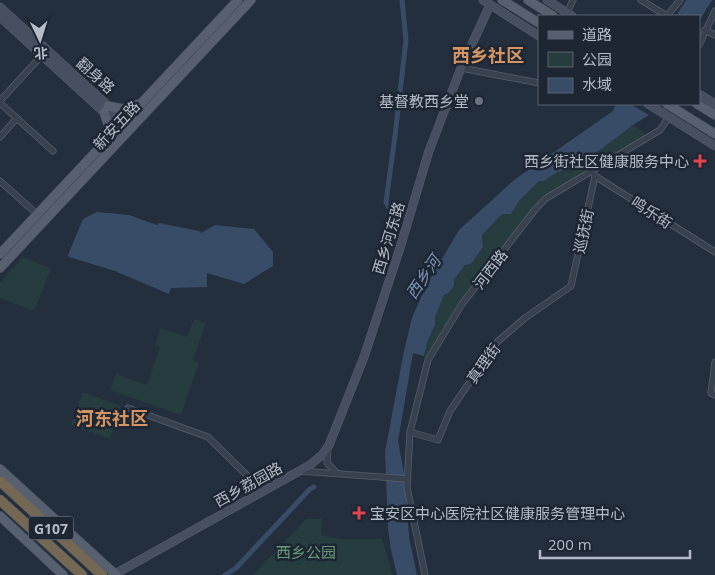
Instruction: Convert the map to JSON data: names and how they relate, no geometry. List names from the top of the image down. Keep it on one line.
{"streets":{"highway":["G107"],"main road":["新安五路"],"street":["翻身路","鸣乐街","巡抚街","西乡河东路","河西路","真理街","西乡荔园路"]},"crossings":[["翻身路","新安五路"],["鸣乐街","巡抚街"],["巡抚街","真理街"],["西乡河东路","西乡荔园路"],["河西路","真理街"],["河西路","西乡荔园路"]],"districts":["西乡社区","河东社区"],"water":["西乡河"],"parks":["西乡公园"],"places":{"other":["基督教西乡堂"],"health":["西乡街社区健康服务中心","宝安区中心医院社区健康服务管理中心"]},"legend":["道路","公园","水域"],"scale_bar":"200 m","north":"bottom"}
